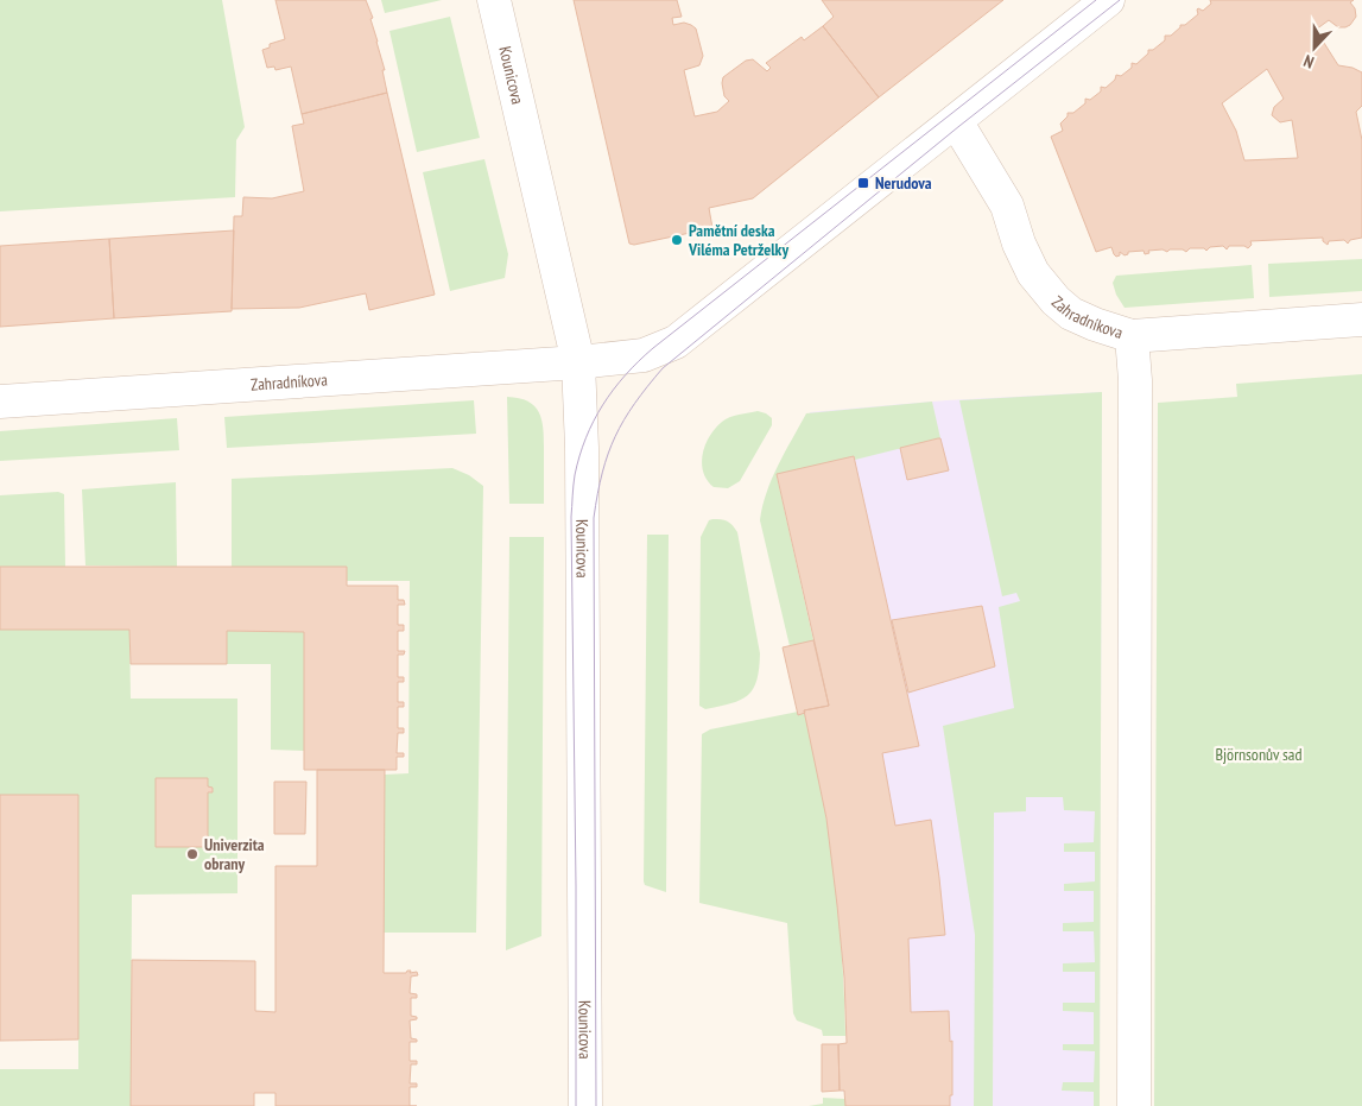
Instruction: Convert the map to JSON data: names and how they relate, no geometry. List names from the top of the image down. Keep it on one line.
{"streets":{"street":["Kounicova","Zahradníkova"]},"crossings":[["Kounicova","Zahradníkova"]],"parks":["Björnsonův sad"],"places":{"transit":["Nerudova"],"other":["Pamětní deska Viléma Petrželky","Univerzita obrany"]},"north":"bottom"}
